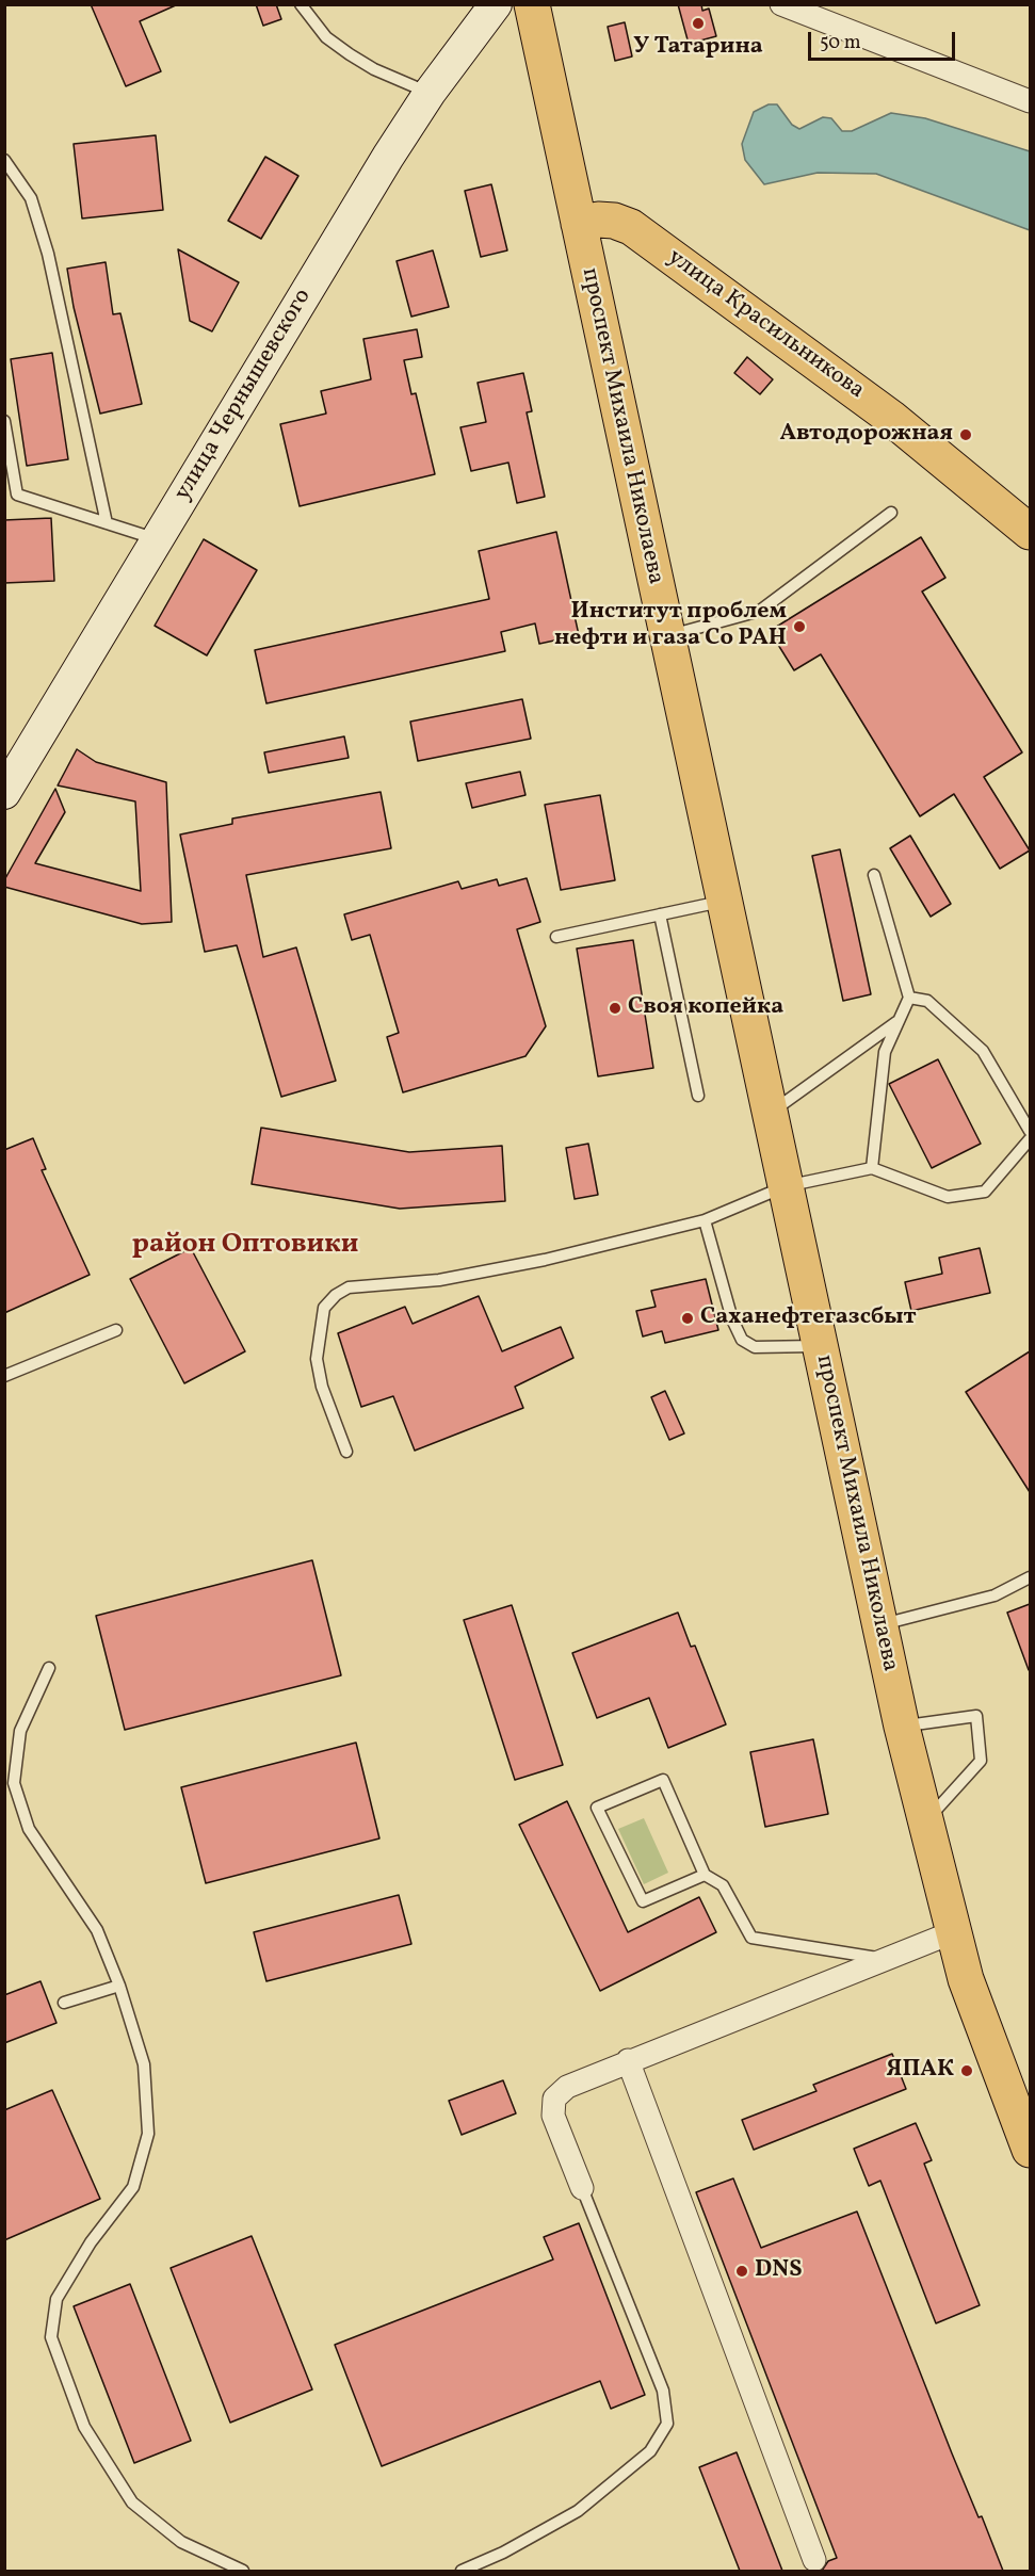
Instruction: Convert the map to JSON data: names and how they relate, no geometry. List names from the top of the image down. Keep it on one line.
{"streets":{"main road":["улица Красильникова","улица Чернышевского","проспект Михаила Николаева"]},"crossings":[["улица Красильникова","проспект Михаила Николаева"]],"districts":["район Оптовики"],"places":["У Татарина","Автодорожная","Институт проблем нефти и газа Со РАН","Своя копейка","Саханефтегазсбыт","ЯПАК","DNS"],"scale_bar":"50 m"}
